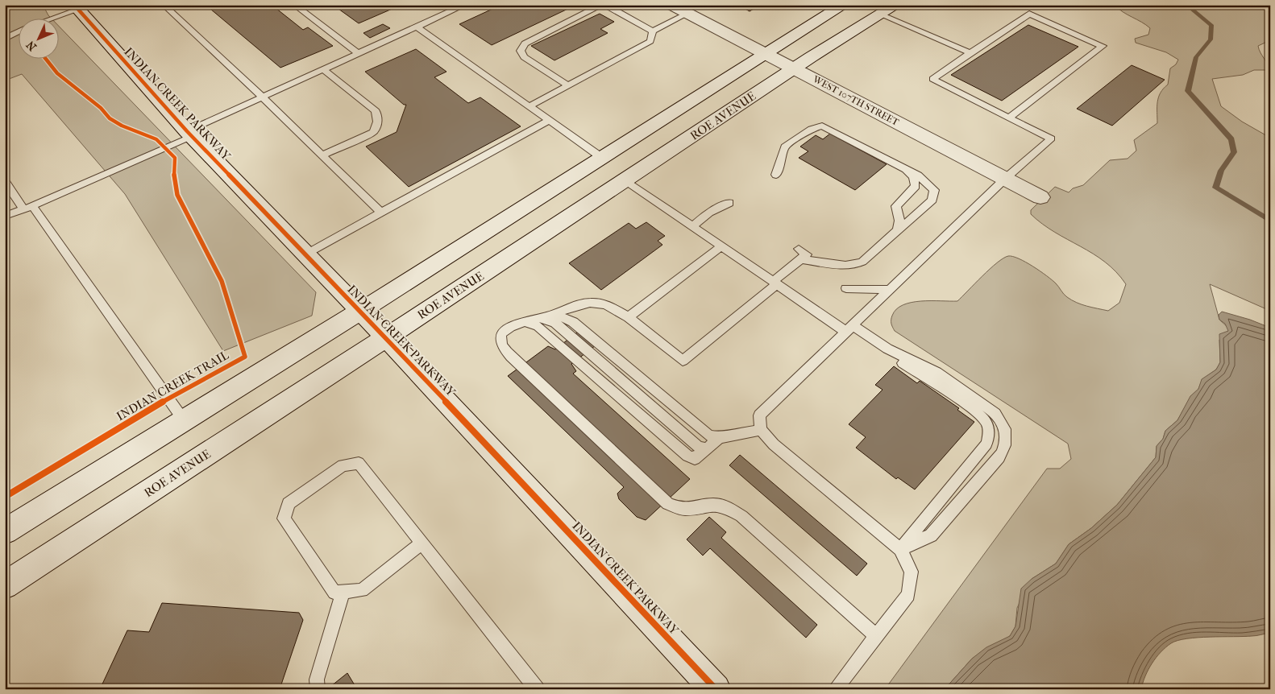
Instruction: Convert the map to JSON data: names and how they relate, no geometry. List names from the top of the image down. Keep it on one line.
{"streets":{"main road":["WEST 107TH STREET","INDIAN CREEK PARKWAY","ROE AVENUE"],"cycle path":["INDIAN CREEK TRAIL"]},"crossings":[["WEST 107TH STREET","ROE AVENUE"],["INDIAN CREEK PARKWAY","ROE AVENUE"]],"north":"bottom left"}
